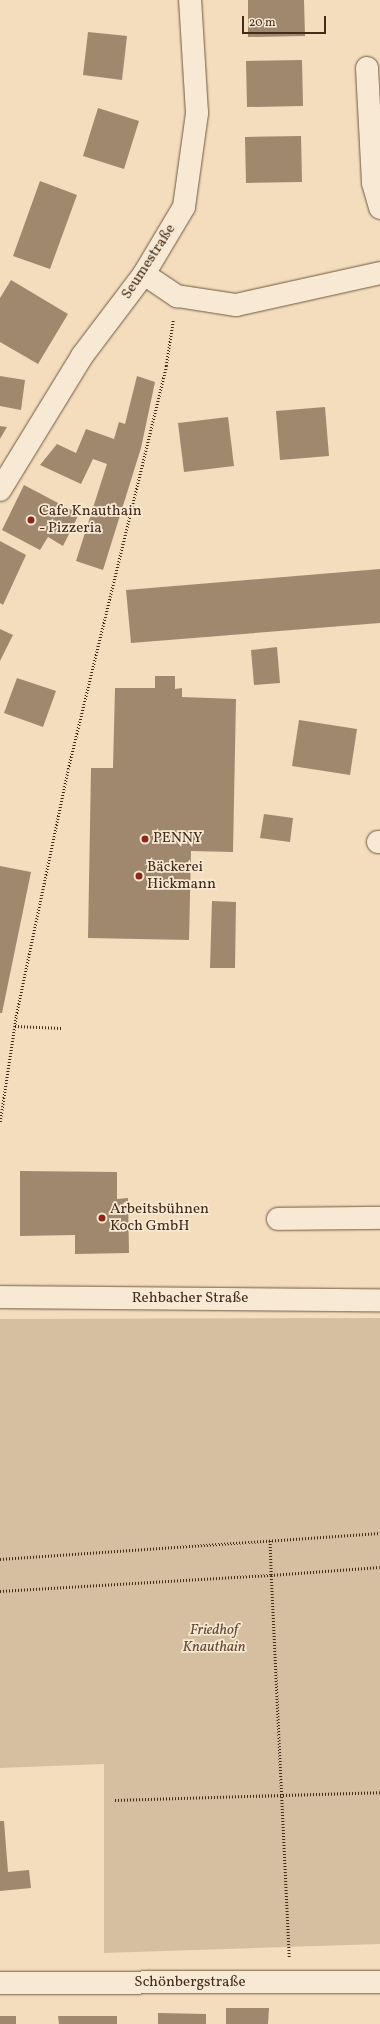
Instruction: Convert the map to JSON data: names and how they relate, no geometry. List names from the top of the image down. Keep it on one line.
{"streets":{"street":["Seumestraße","Rehbacher Straße","Schönbergstraße"]},"parks":["Friedhof Knauthain"],"places":["Cafe Knauthain - Pizzeria","PENNY","Bäckerei Hickmann","Arbeitsbühnen Koch GmbH"],"scale_bar":"20 m"}
